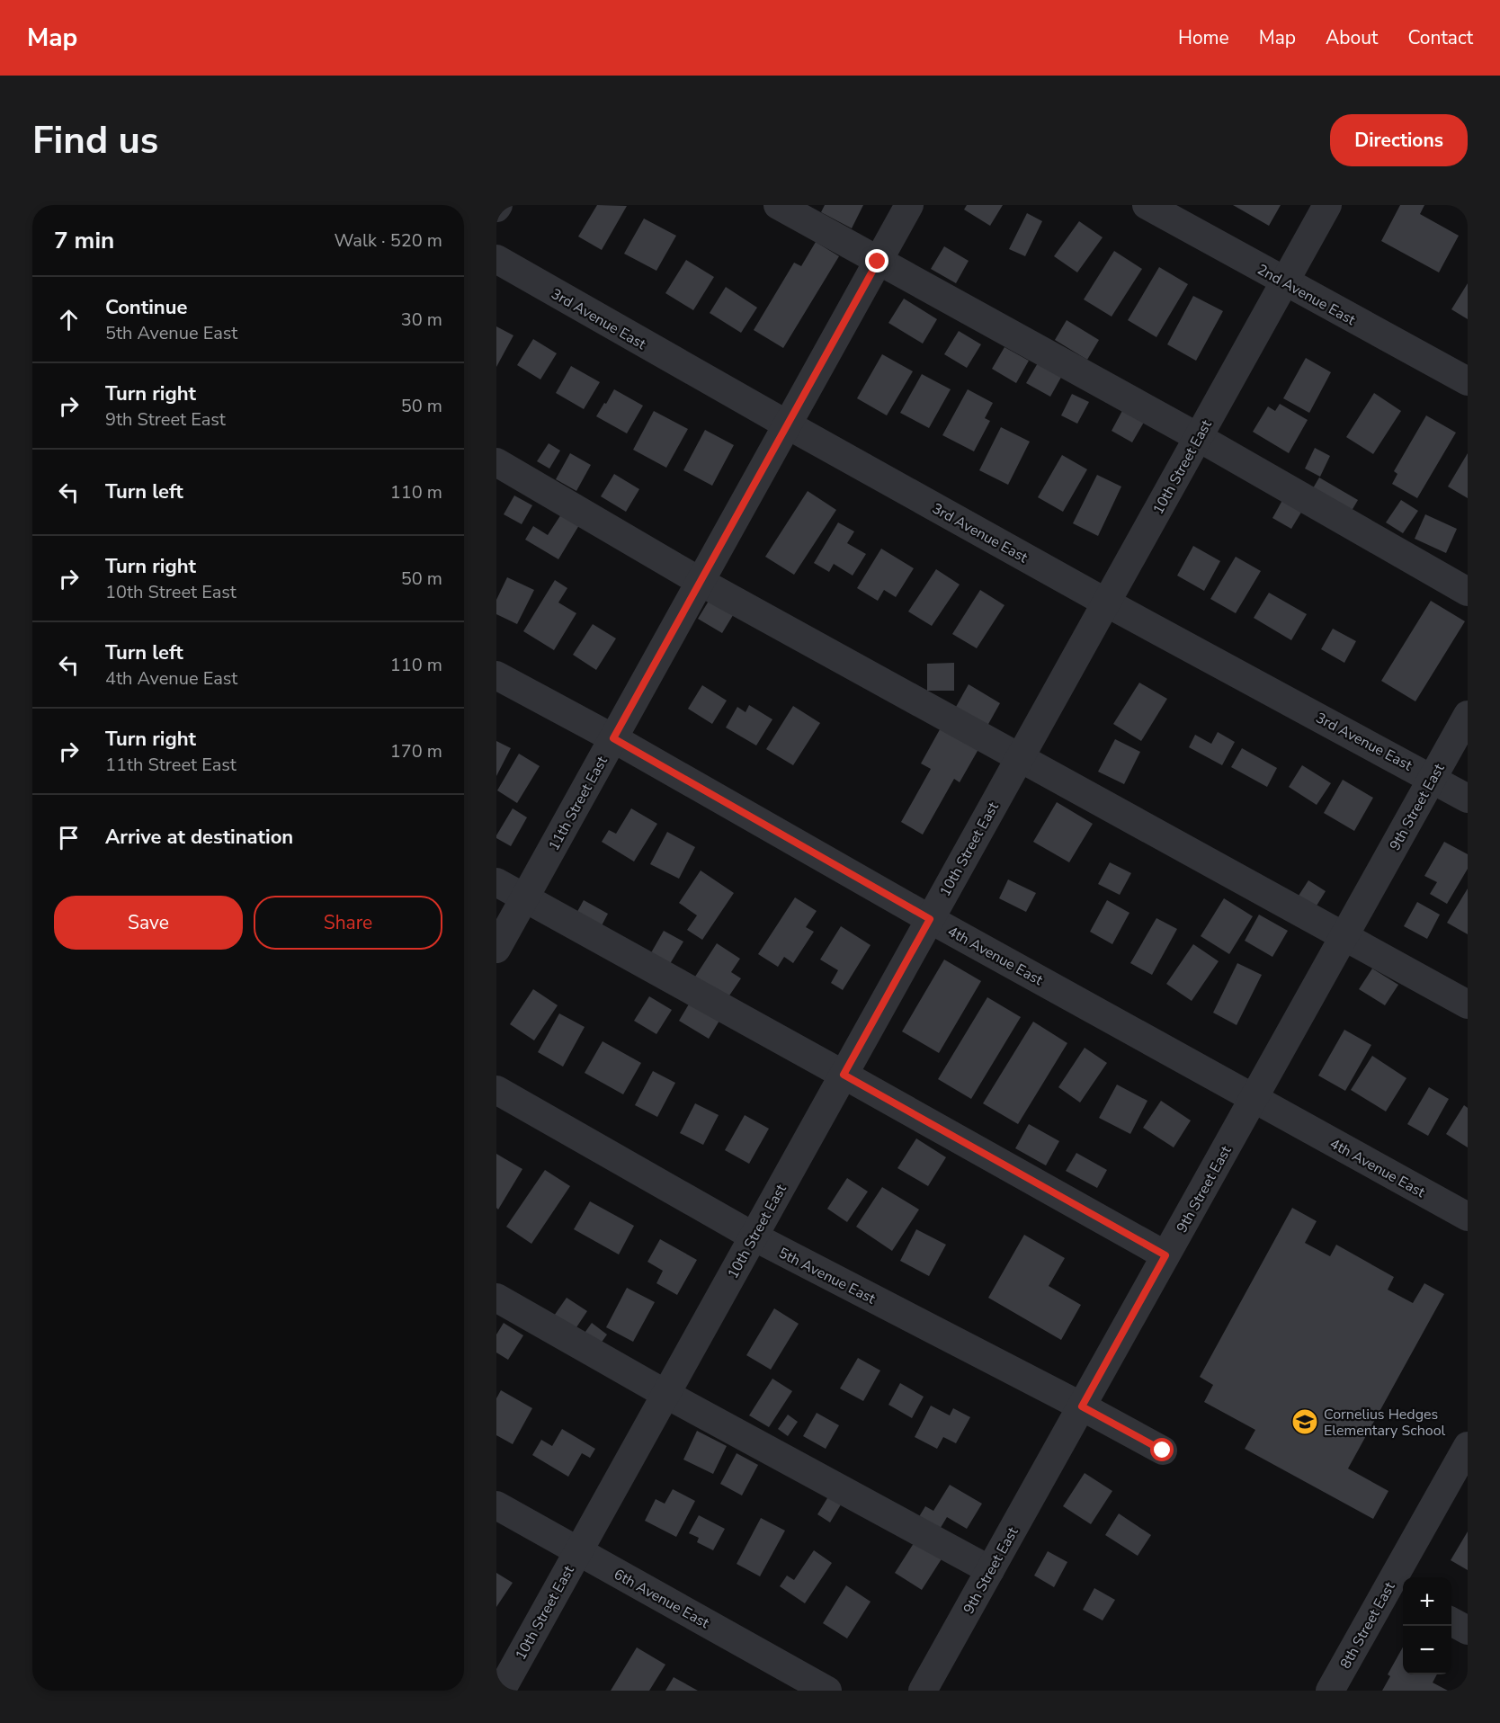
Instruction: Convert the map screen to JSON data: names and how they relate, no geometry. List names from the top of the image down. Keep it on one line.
{"streets":{"street":["2nd Avenue East","3rd Avenue East","10th Street East","11th Street East","9th Street East","4th Avenue East","5th Avenue East","6th Avenue East","8th Street East"]},"crossings":[["2nd Avenue East","10th Street East"],["3rd Avenue East","10th Street East"],["3rd Avenue East","11th Street East"],["3rd Avenue East","9th Street East"],["10th Street East","4th Avenue East"],["10th Street East","5th Avenue East"],["10th Street East","6th Avenue East"],["11th Street East","4th Avenue East"],["9th Street East","4th Avenue East"],["9th Street East","5th Avenue East"]],"places":{"school or university":["Cornelius Hedges Elementary School"]},"page":{"header":"Map","nav":["Home","Map","About","Contact"],"buttons":["Directions",["Save","Share"]],"title":"Find us","heading":["7 min","Walk · 520 m"],"list":[["Continue","5th Avenue East","30 m"],["Turn right","9th Street East","50 m"],["Turn left","110 m"],["Turn right","10th Street East","50 m"],["Turn left","4th Avenue East","110 m"],["Turn right","11th Street East","170 m"],"Arrive at destination"],"map_buttons":["+","−"]}}
